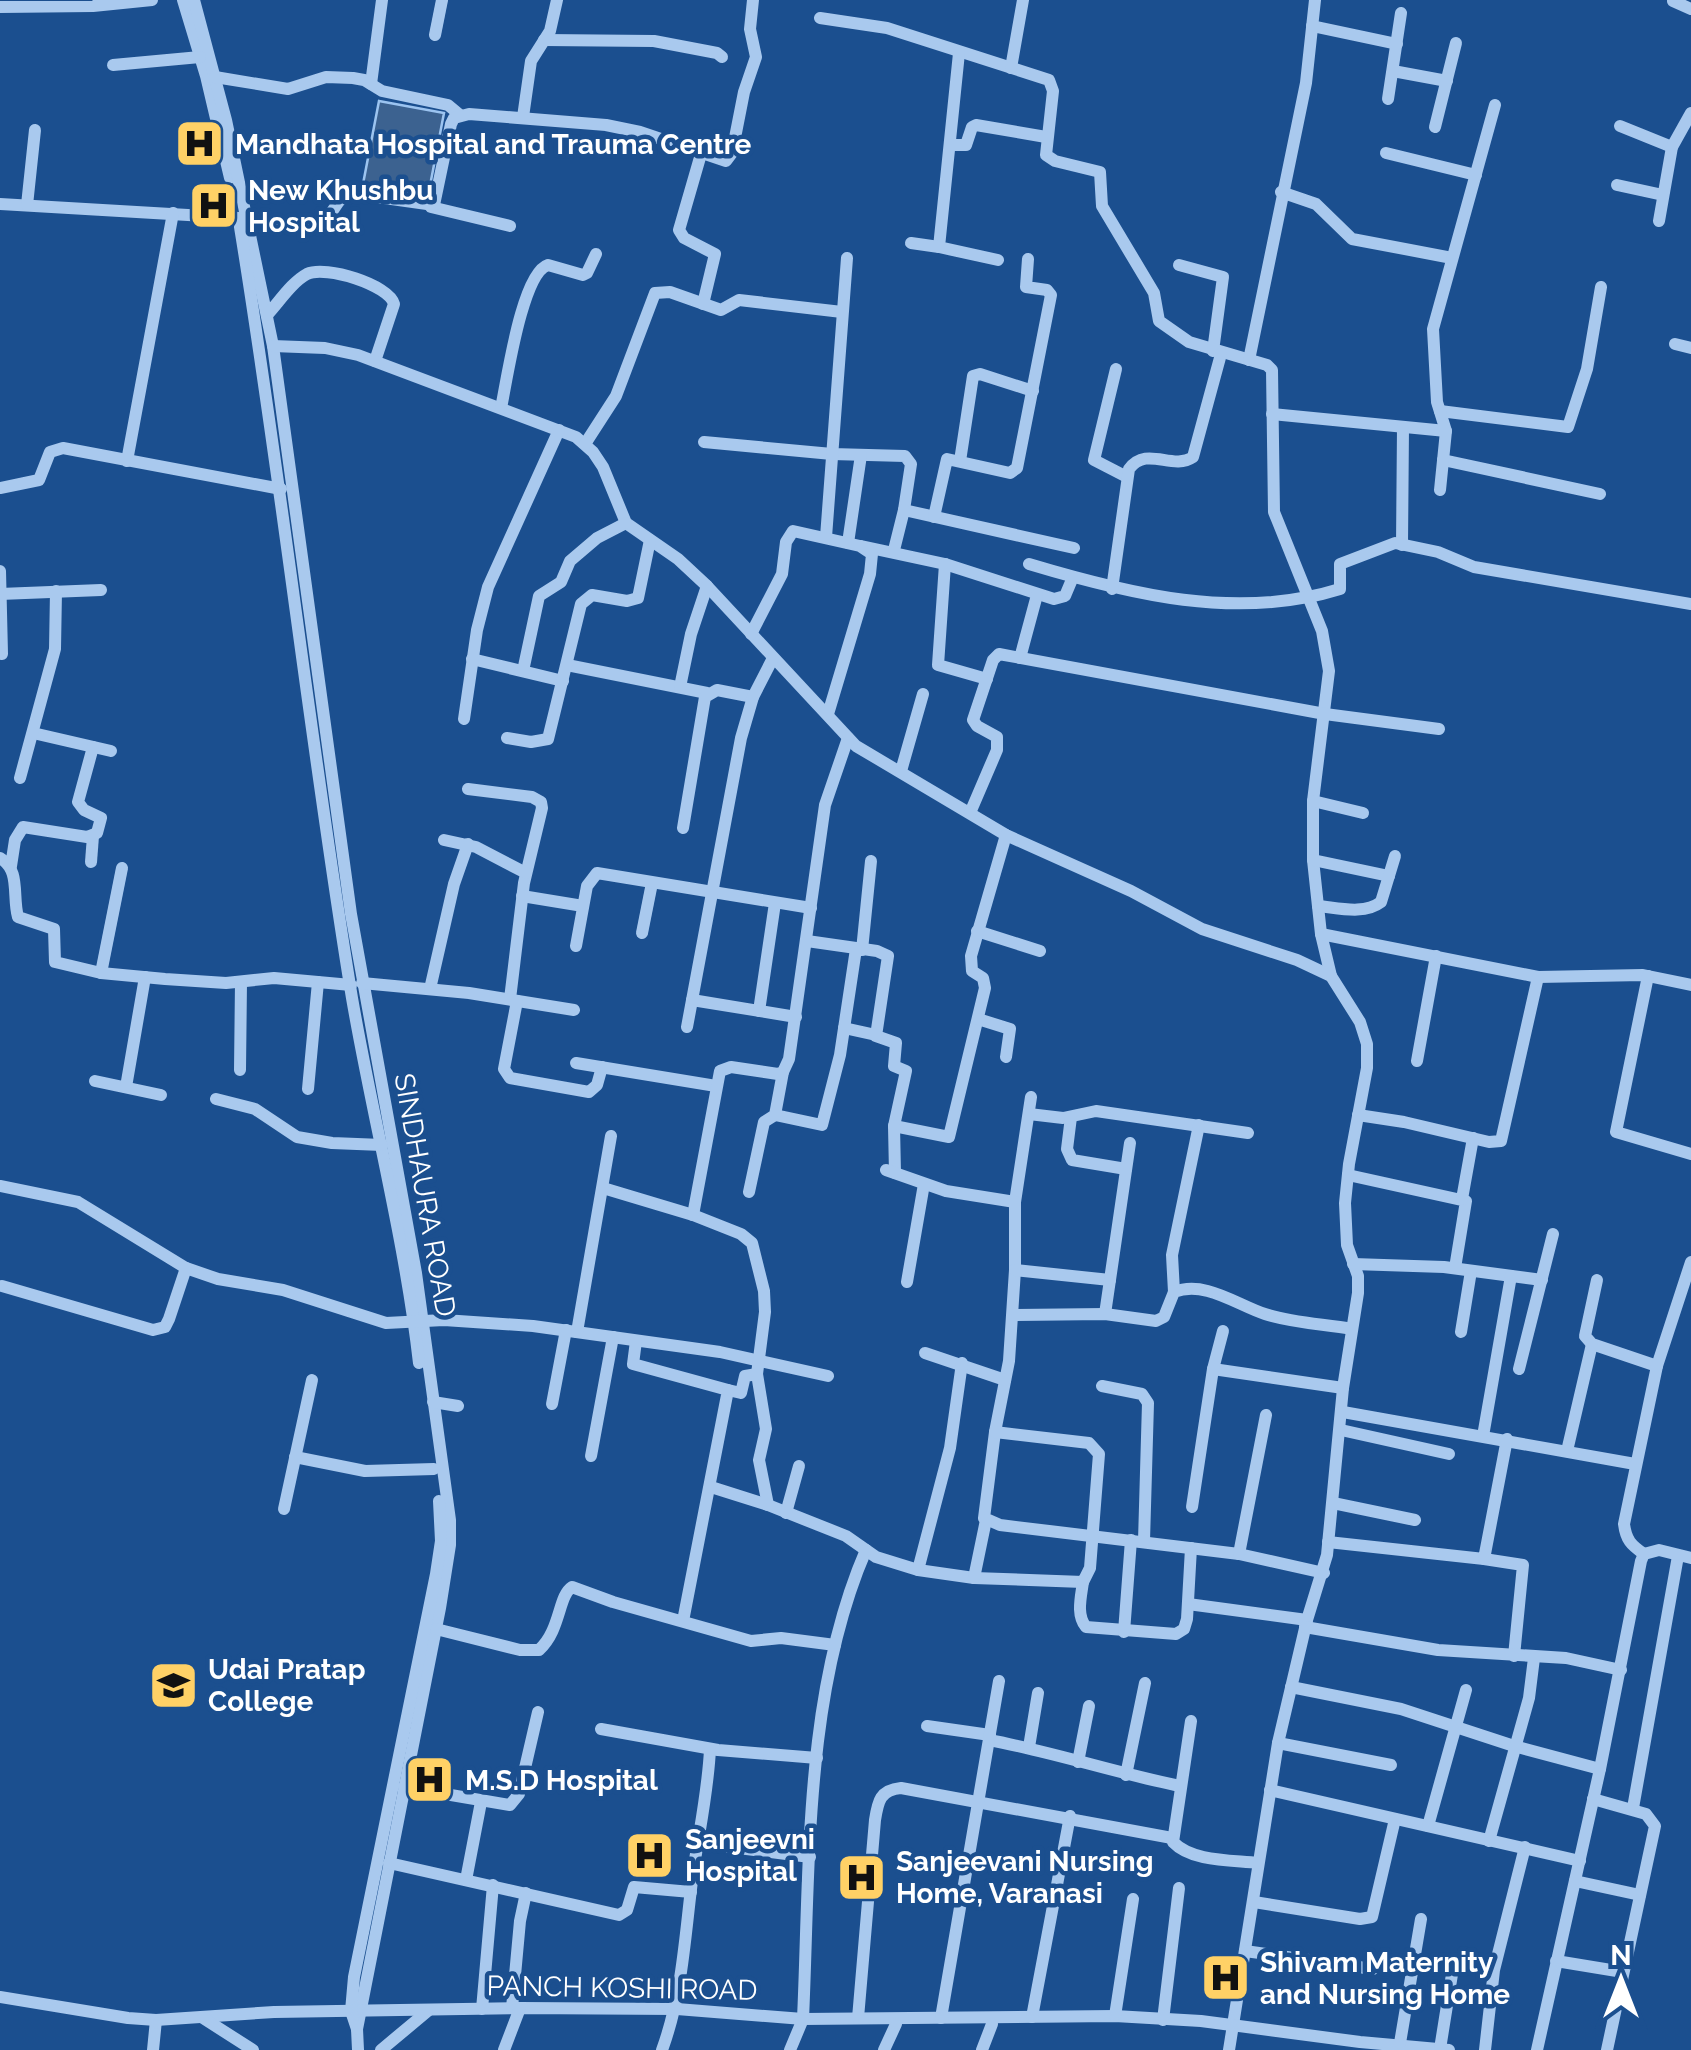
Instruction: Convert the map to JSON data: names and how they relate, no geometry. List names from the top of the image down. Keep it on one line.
{"streets":{"street":["SINDHAURA ROAD","PANCH KOSHI ROAD"]},"crossings":[["SINDHAURA ROAD","PANCH KOSHI ROAD"]],"places":{"hospital":["Mandhata Hospital and Trauma Centre","New Khushbu Hospital","M.S.D Hospital","Sanjeevni Hospital","Sanjeevani Nursing Home, Varanasi","Shivam Maternity and Nursing Home"],"school or university":["Udai Pratap College"]},"north":"top"}
